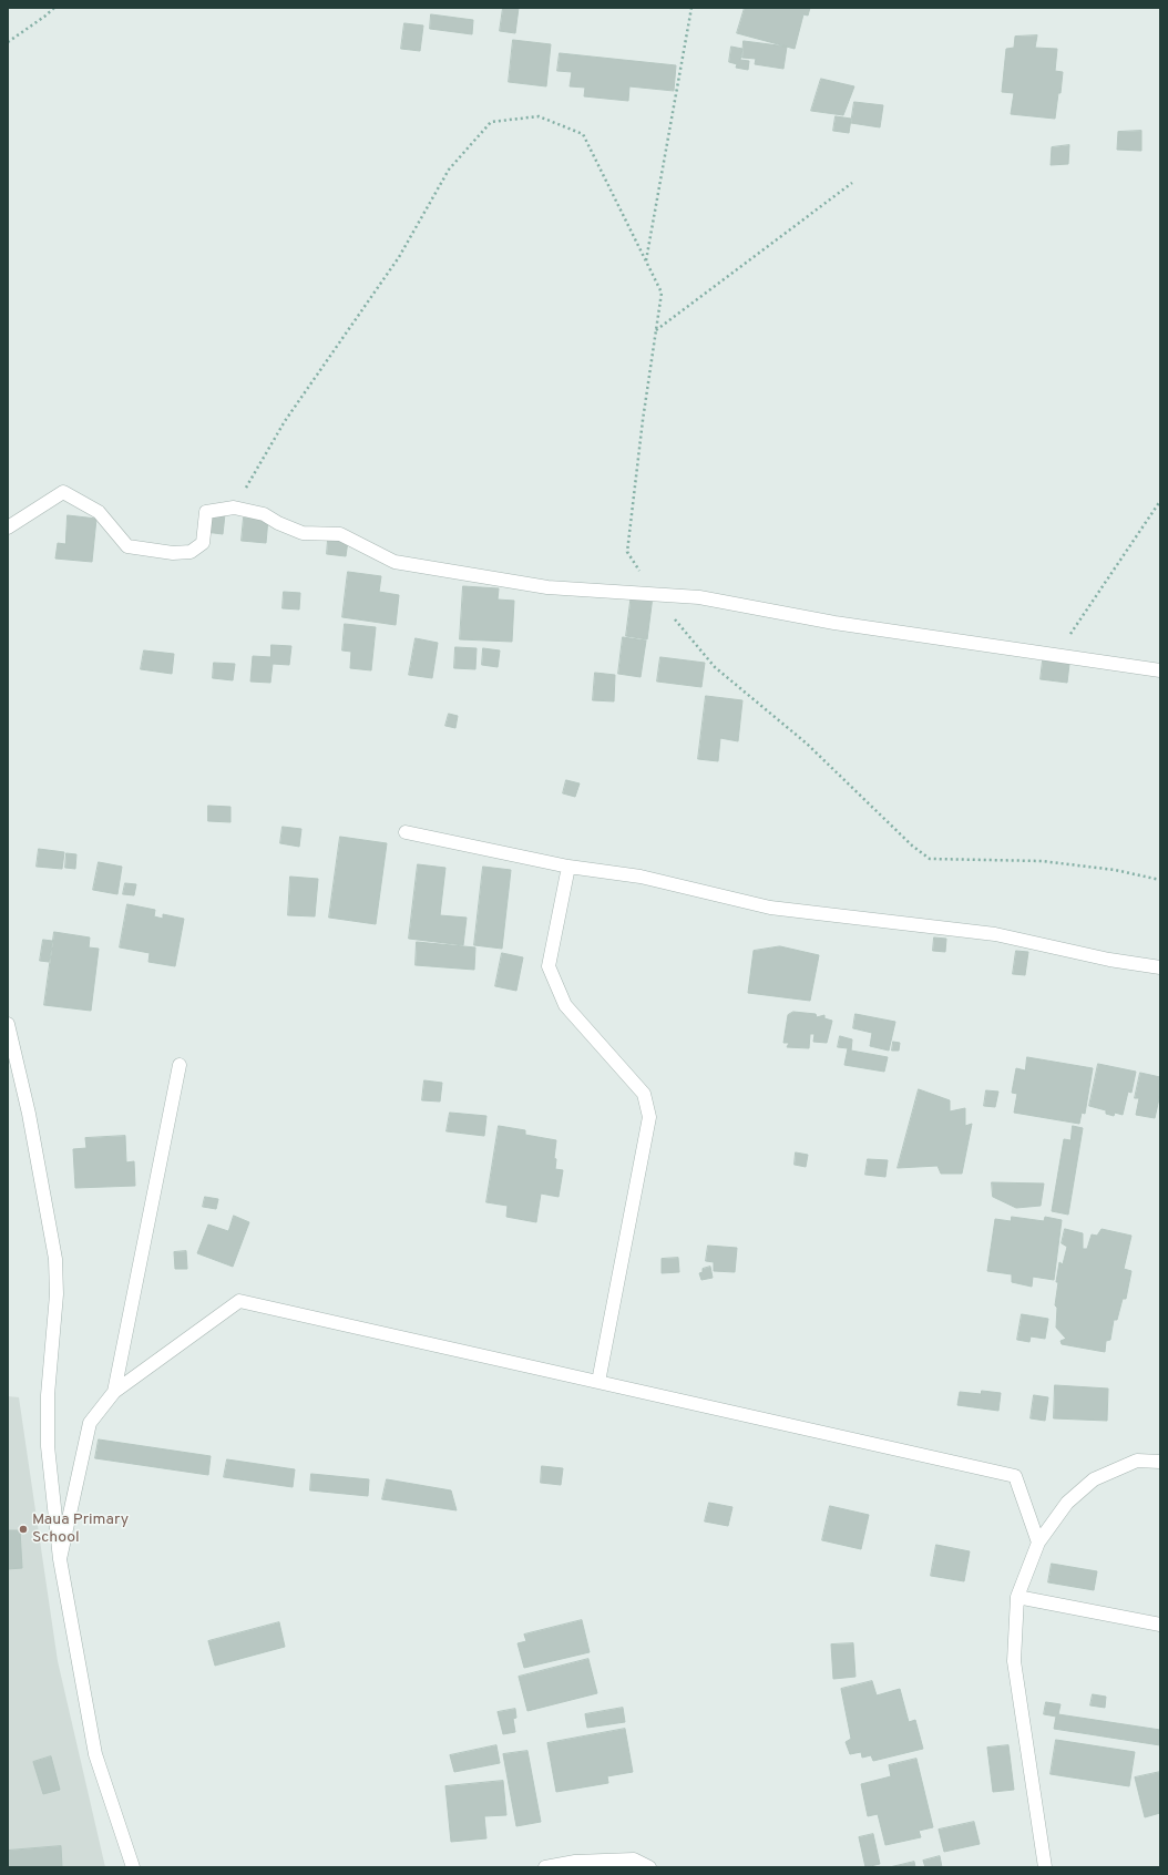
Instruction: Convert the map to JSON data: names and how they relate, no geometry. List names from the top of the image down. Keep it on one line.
{"places":["Maua Primary School"]}
